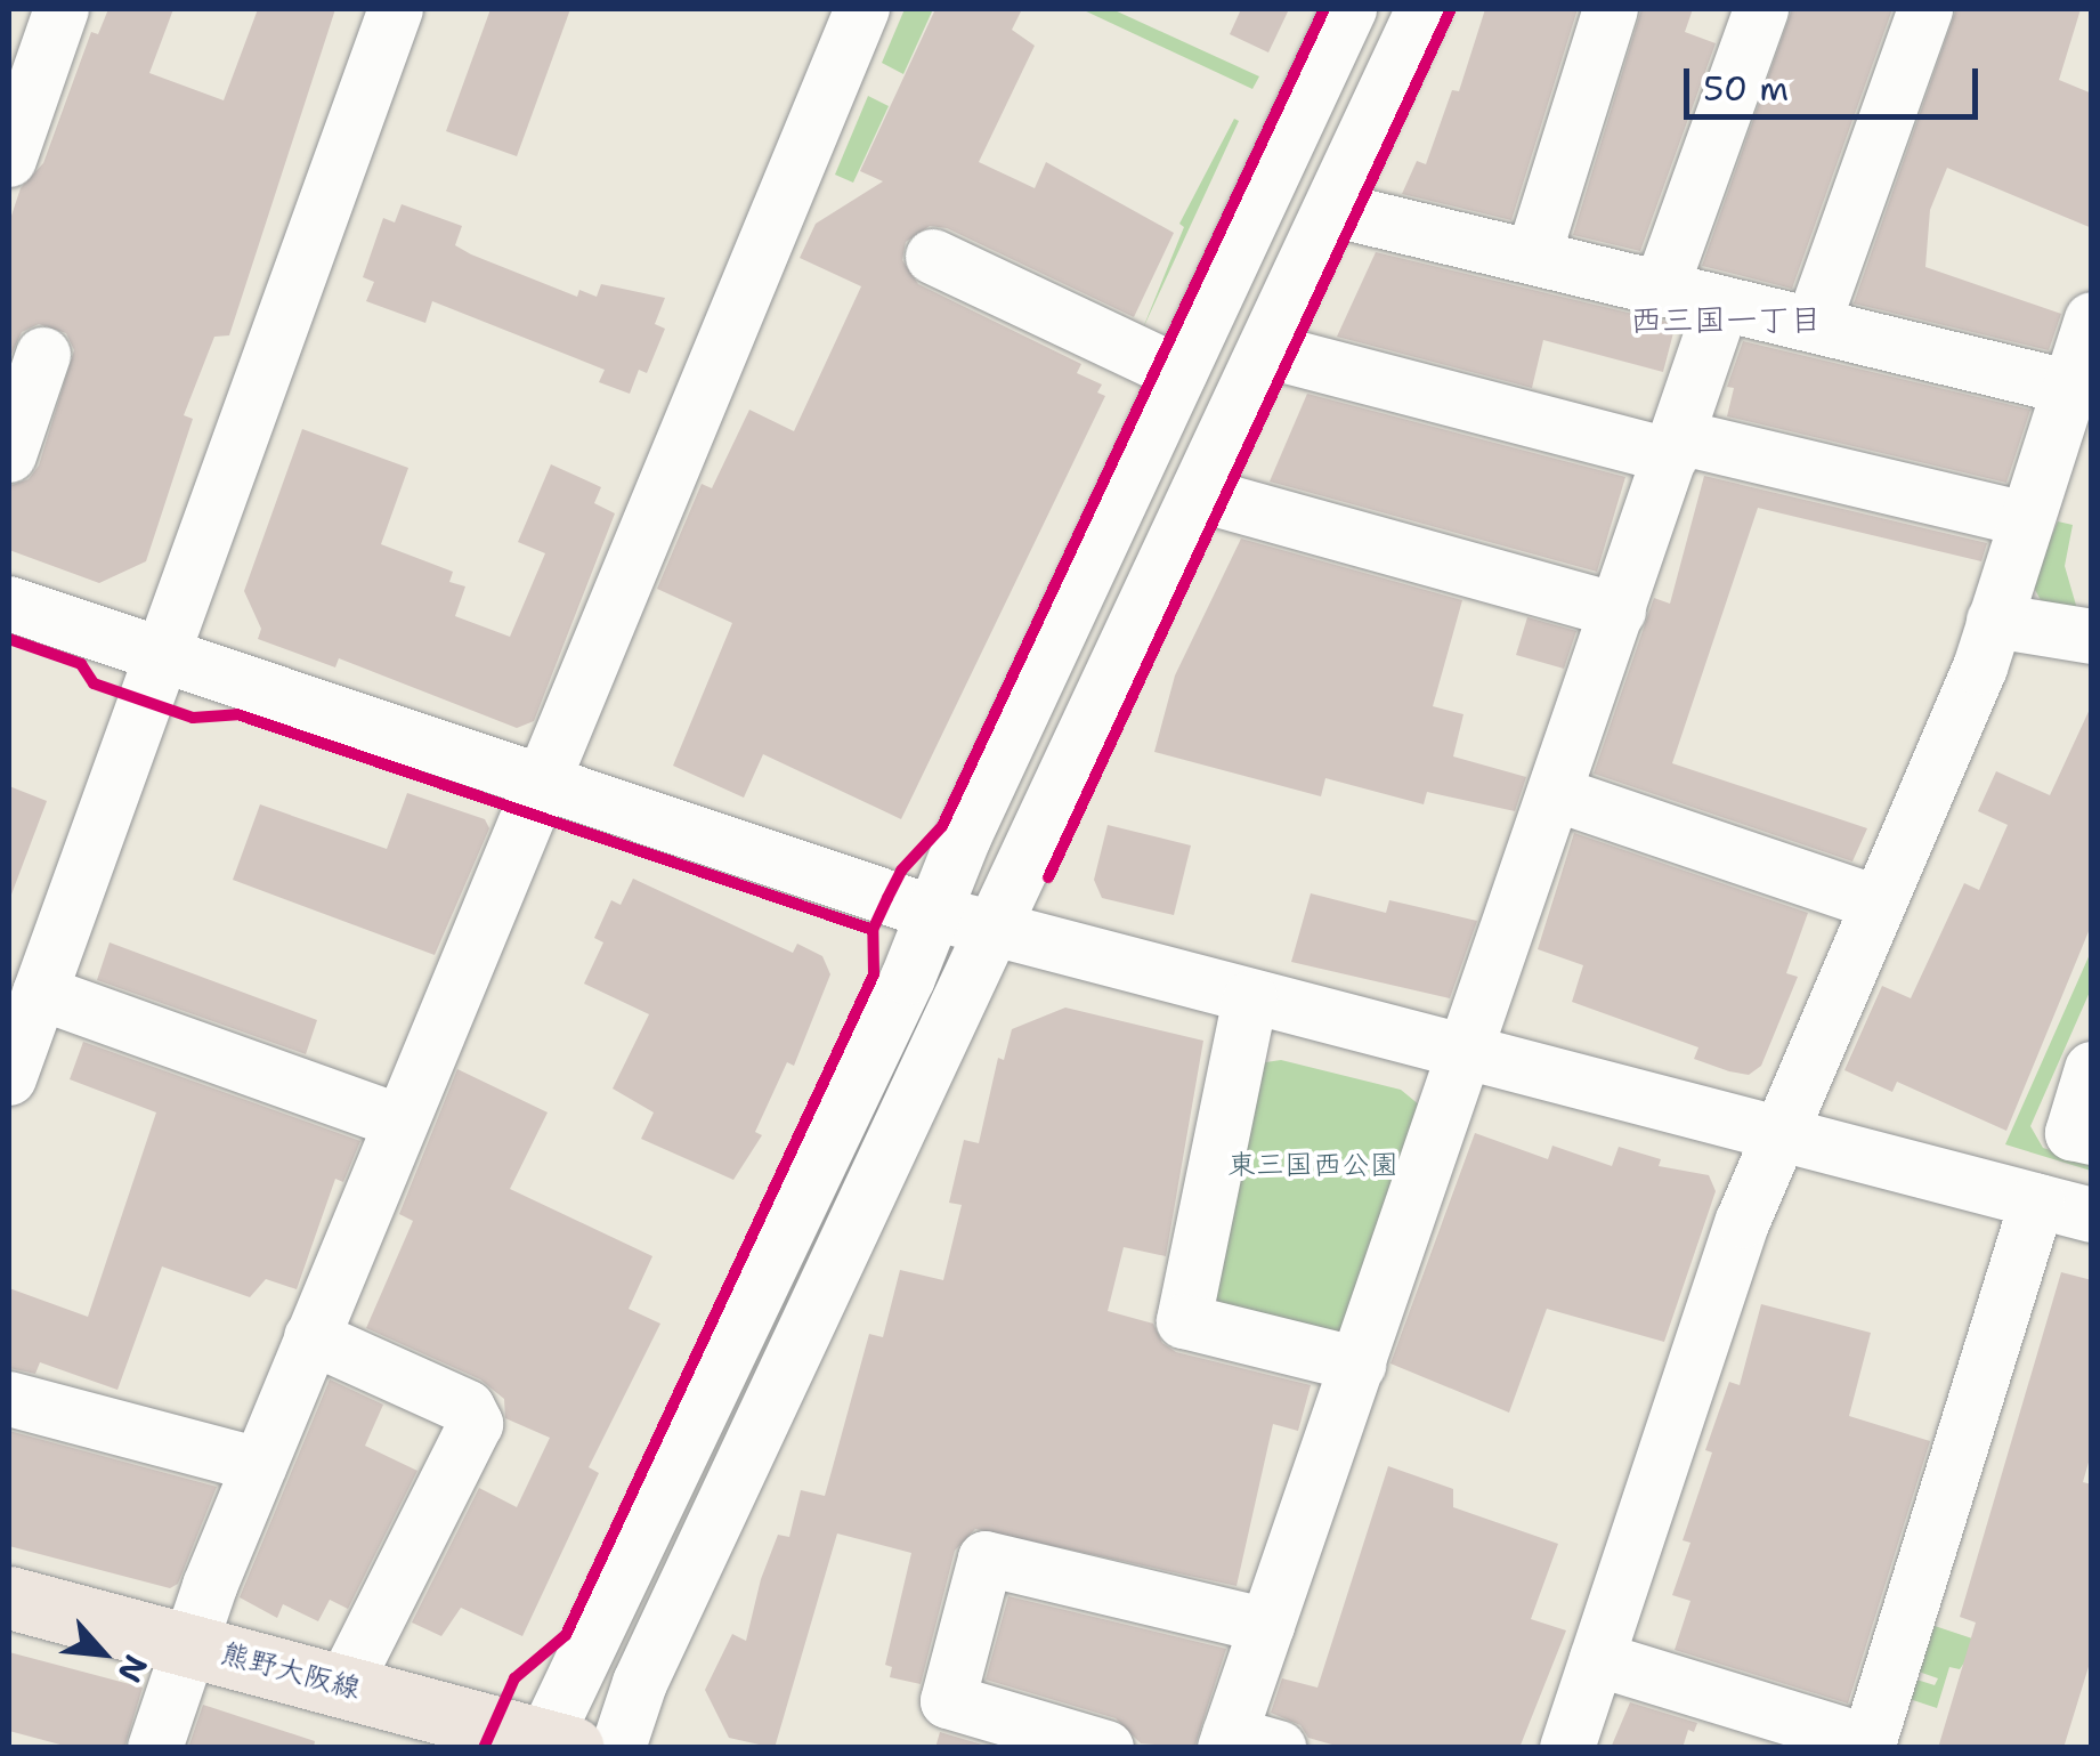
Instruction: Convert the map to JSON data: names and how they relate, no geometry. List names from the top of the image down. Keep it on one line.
{"streets":{"main road":["熊野大阪線"]},"districts":["西三国一丁目"],"parks":["東三国西公園"],"scale_bar":"50 m","north":"bottom right"}
